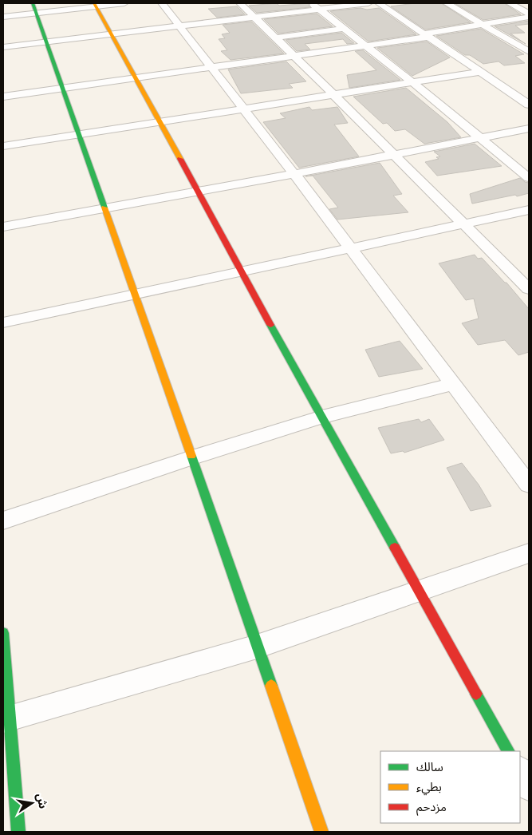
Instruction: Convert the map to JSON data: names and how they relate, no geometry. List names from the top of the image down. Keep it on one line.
{"legend":["سالك","بطيء","مزدحم"],"north":"right"}
